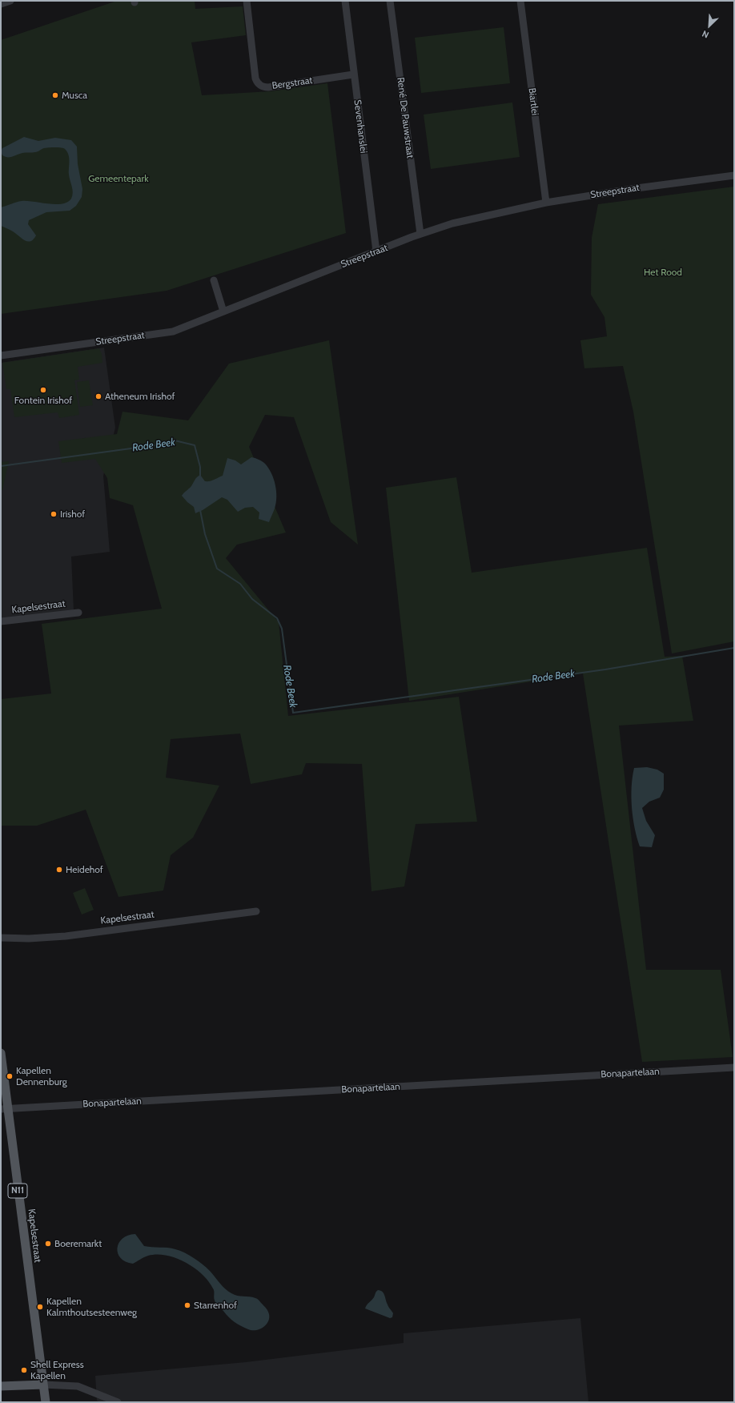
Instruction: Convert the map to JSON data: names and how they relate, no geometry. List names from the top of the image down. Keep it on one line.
{"streets":{"main road":["Kapelsestraat","N11"],"street":["Bergstraat","Biartlei","René De Pauwstraat","Sevenhanslei","Streepstraat","Bonapartelaan"]},"crossings":[["Bergstraat","Sevenhanslei"],["Biartlei","Streepstraat"],["René De Pauwstraat","Streepstraat"],["Sevenhanslei","Streepstraat"],["Kapelsestraat","Bonapartelaan"]],"water":["Rode Beek"],"parks":["Gemeentepark","Het Rood"],"places":["Musca","Fontein Irishof","Atheneum Irishof","Irishof","Heidehof","Kapellen Dennenburg","Boeremarkt","Starrenhof","Kapellen Kalmthoutsesteenweg","Shell Express Kapellen"],"north":"bottom left"}
